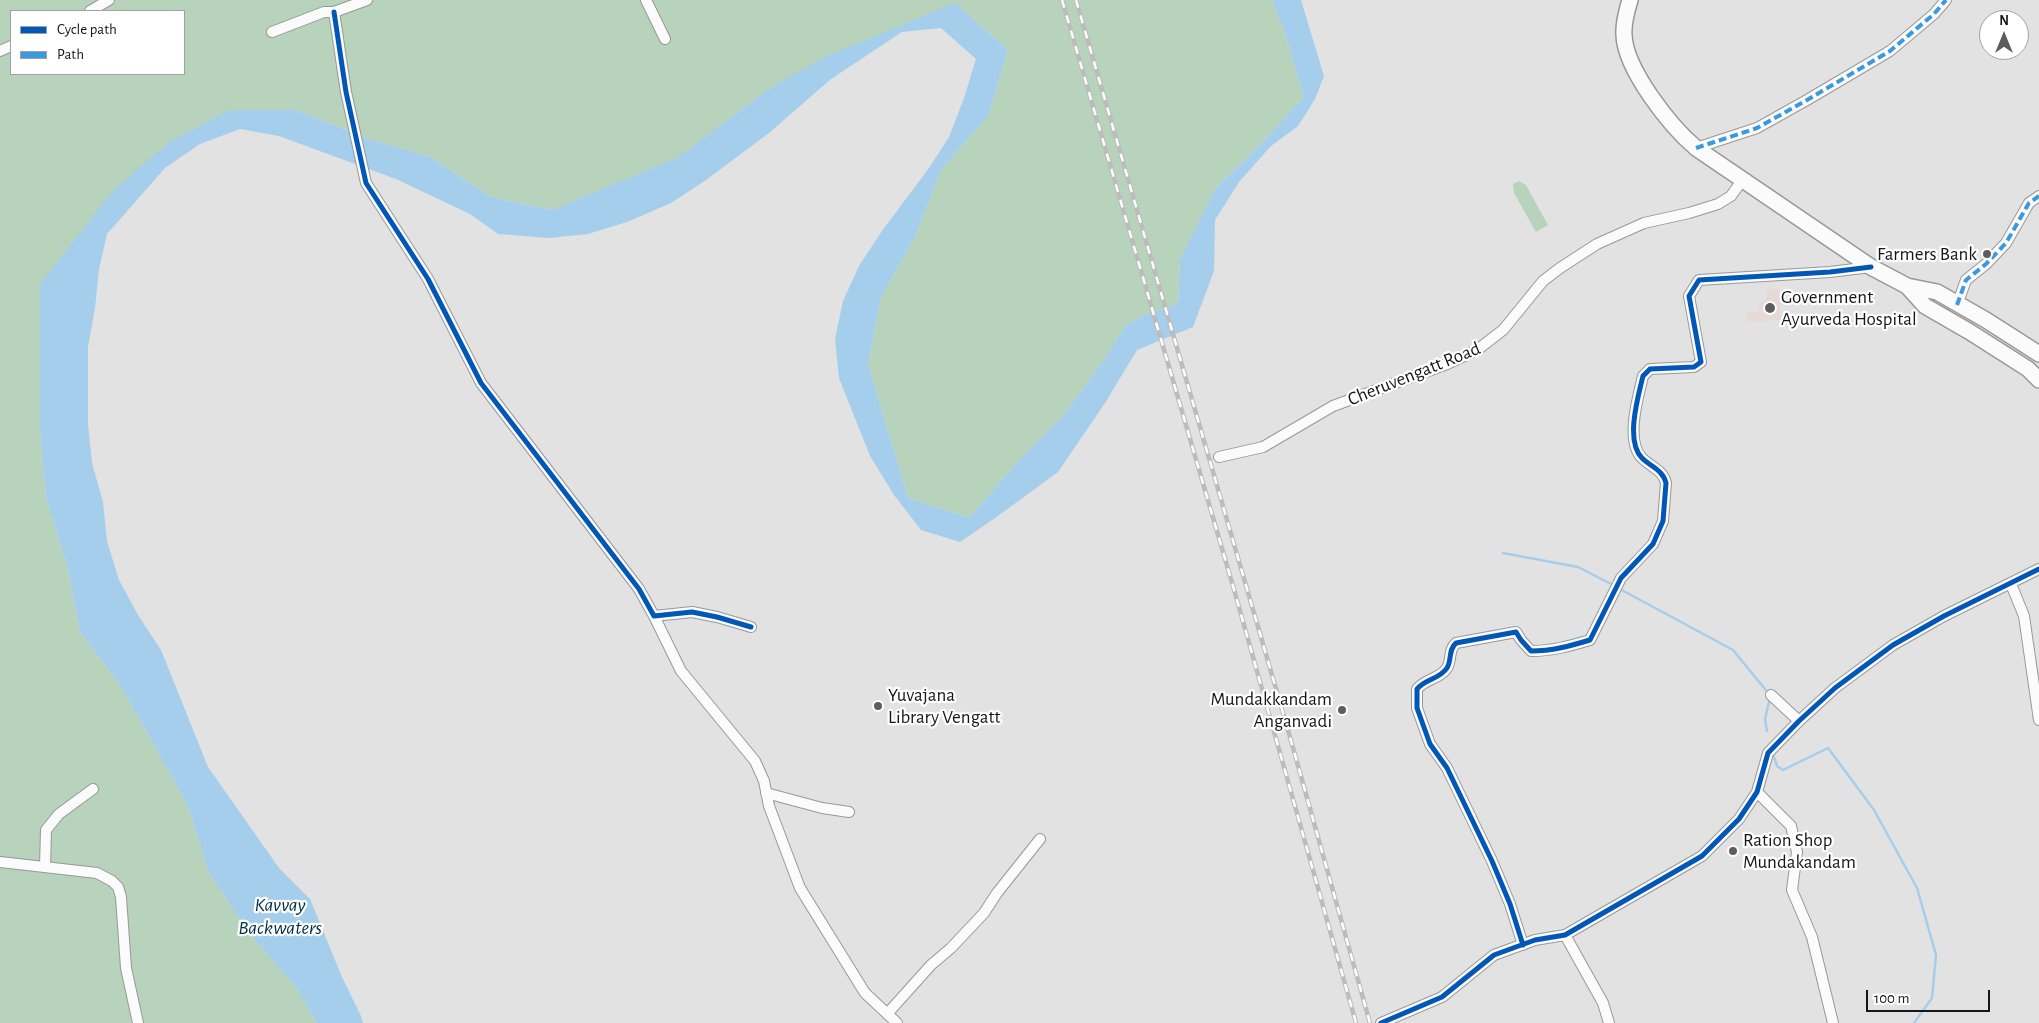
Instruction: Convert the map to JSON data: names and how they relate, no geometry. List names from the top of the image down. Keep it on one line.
{"streets":{"street":["Cheruvengatt Road"]},"water":["Kavvay Backwaters"],"places":["Farmers Bank","Government Ayurveda Hospital","Yuvajana Library Vengatt","Mundakkandam Anganvadi","Ration Shop Mundakandam"],"legend":["Cycle path","Path"],"scale_bar":"100 m","north":"top"}
